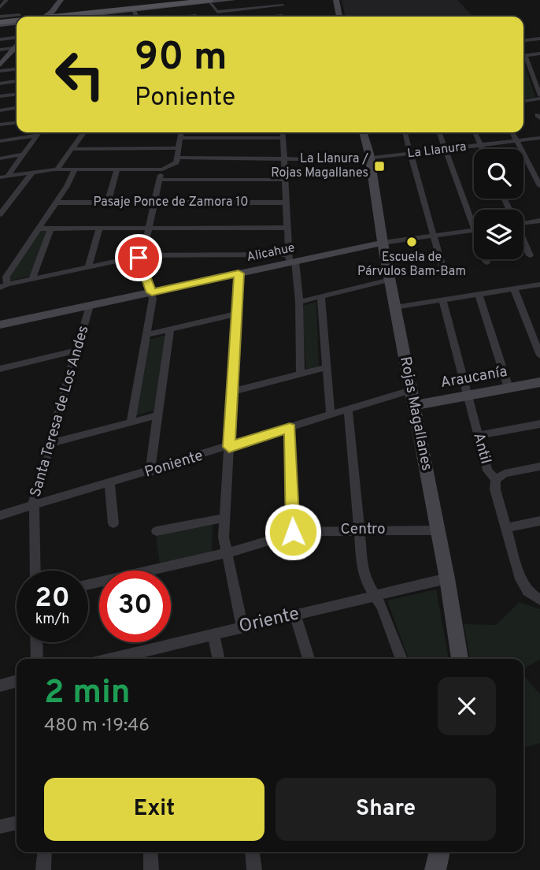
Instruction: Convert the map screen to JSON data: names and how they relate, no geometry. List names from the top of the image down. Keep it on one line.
{"streets":{"street":["La Llanura","Pasaje Ponce de Zamora 10","Alicahue","Araucanía","Santa Teresa de Los Andes","Rojas Magallanes","Antil","Poniente","Centro","Oriente"]},"crossings":[["La Llanura","Rojas Magallanes"],["Alicahue","Santa Teresa de Los Andes"],["Alicahue","Rojas Magallanes"],["Araucanía","Rojas Magallanes"],["Araucanía","Antil"],["Araucanía","Poniente"],["Santa Teresa de Los Andes","Poniente"],["Rojas Magallanes","Poniente"],["Rojas Magallanes","Centro"],["Rojas Magallanes","Oriente"]],"places":{"transit":["La Llanura / Rojas Magallanes"],"other":["Escuela de Párvulos Bam-Bam"]},"page":{"turn":["90 m","Poniente"],"speed":"20 km/h","limit":"30","heading":["2 min","480 m · 19:46"],"buttons":["Exit","Share"]}}
